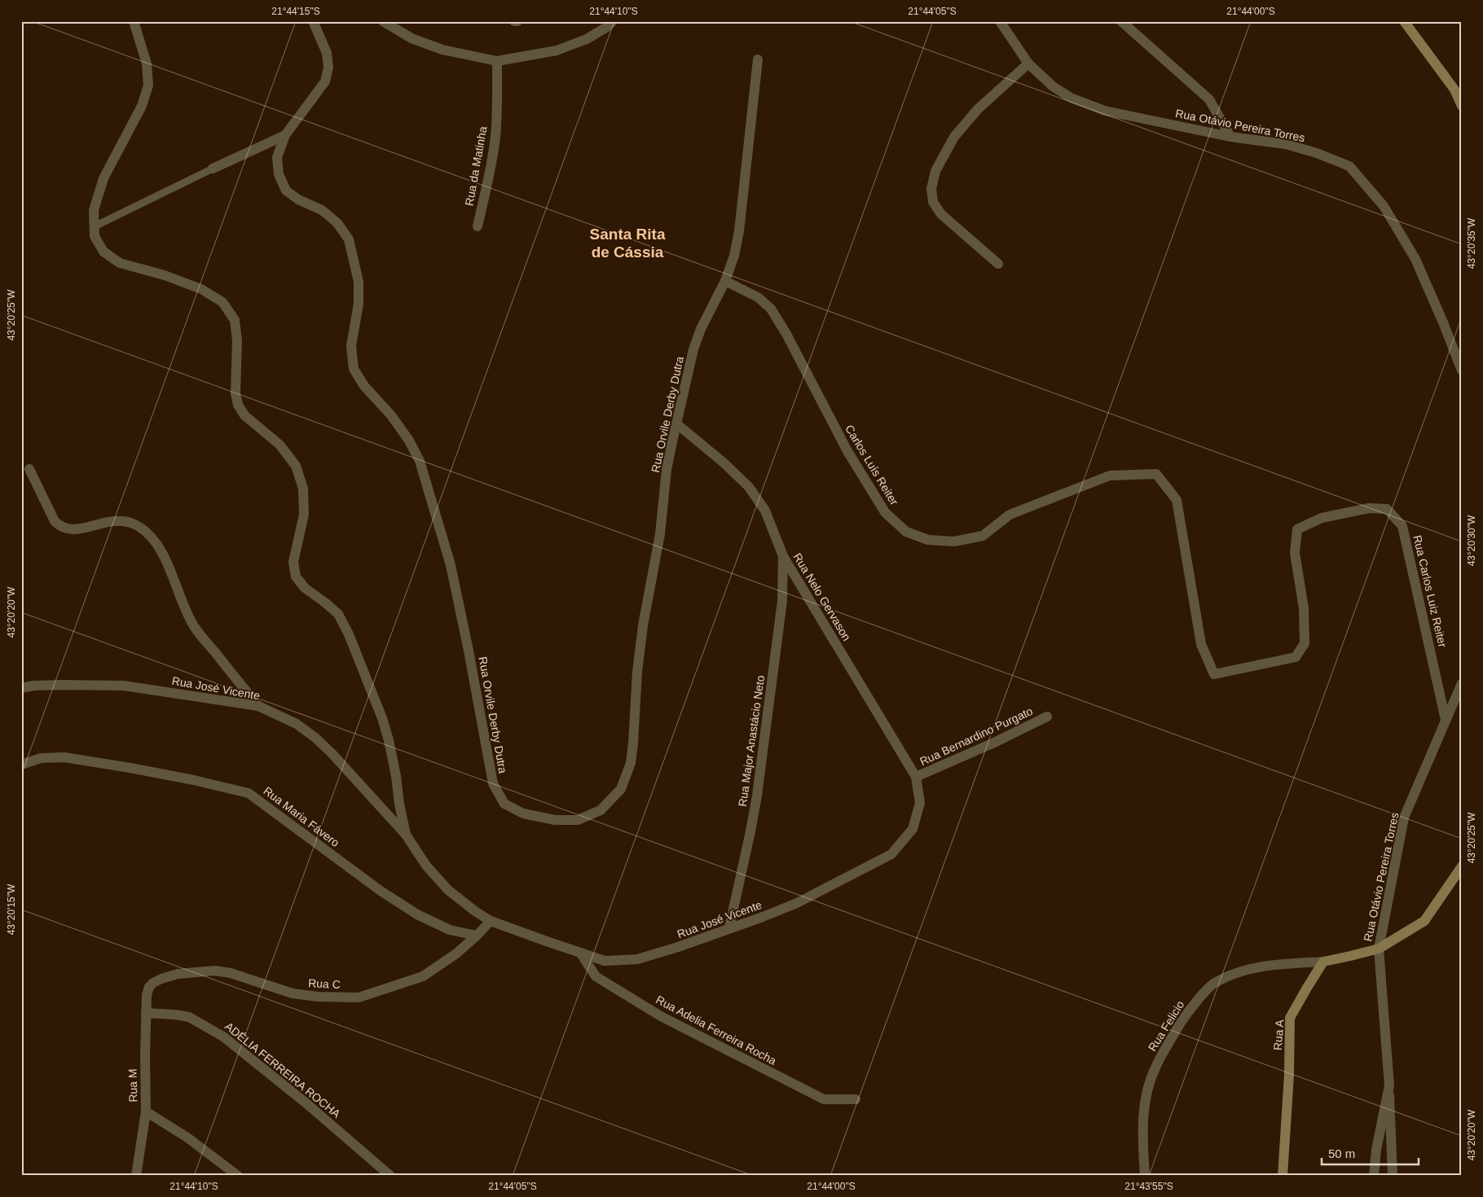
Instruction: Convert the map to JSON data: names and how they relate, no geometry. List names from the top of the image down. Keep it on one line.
{"streets":{"main road":["Rua A"],"street":["Rua Otávio Pereira Torres","Rua da Matinha","Rua Orvile Derby Dutra","Carlos Luís Reiter","Rua Carlos Luiz Reiter","Rua Nelo Gervason","Rua José Vicente","Rua Bernardino Purgato","Rua Major Anastácio Neto","Rua Maria Fávero","Rua C","Rua Felicio","Rua Adelia Ferreira Rocha","ADÉLIA FERREIRA ROCHA","Rua M"]},"crossings":[["Rua Otávio Pereira Torres","Rua Carlos Luiz Reiter"],["Rua Orvile Derby Dutra","Carlos Luís Reiter"],["Rua Orvile Derby Dutra","Rua Nelo Gervason"],["Carlos Luís Reiter","Rua Carlos Luiz Reiter"],["Rua Nelo Gervason","Rua José Vicente"],["Rua Nelo Gervason","Rua Bernardino Purgato"],["Rua Nelo Gervason","Rua Major Anastácio Neto"],["Rua José Vicente","Rua Major Anastácio Neto"],["Rua José Vicente","Rua C"],["Rua José Vicente","Rua Adelia Ferreira Rocha"],["Rua Maria Fávero","Rua C"],["Rua C","Rua M"],["Rua Felicio","Rua A"],["ADÉLIA FERREIRA ROCHA","Rua M"]],"districts":["Santa Rita de Cássia"],"scale_bar":"50 m","coordinates":["21°44'15\"S","21°44'10\"S","21°44'05\"S","21°44'00\"S","43°20'35\"W","43°20'25\"W","43°20'30\"W","43°20'20\"W","43°20'15\"W","21°43'55\"S"]}
